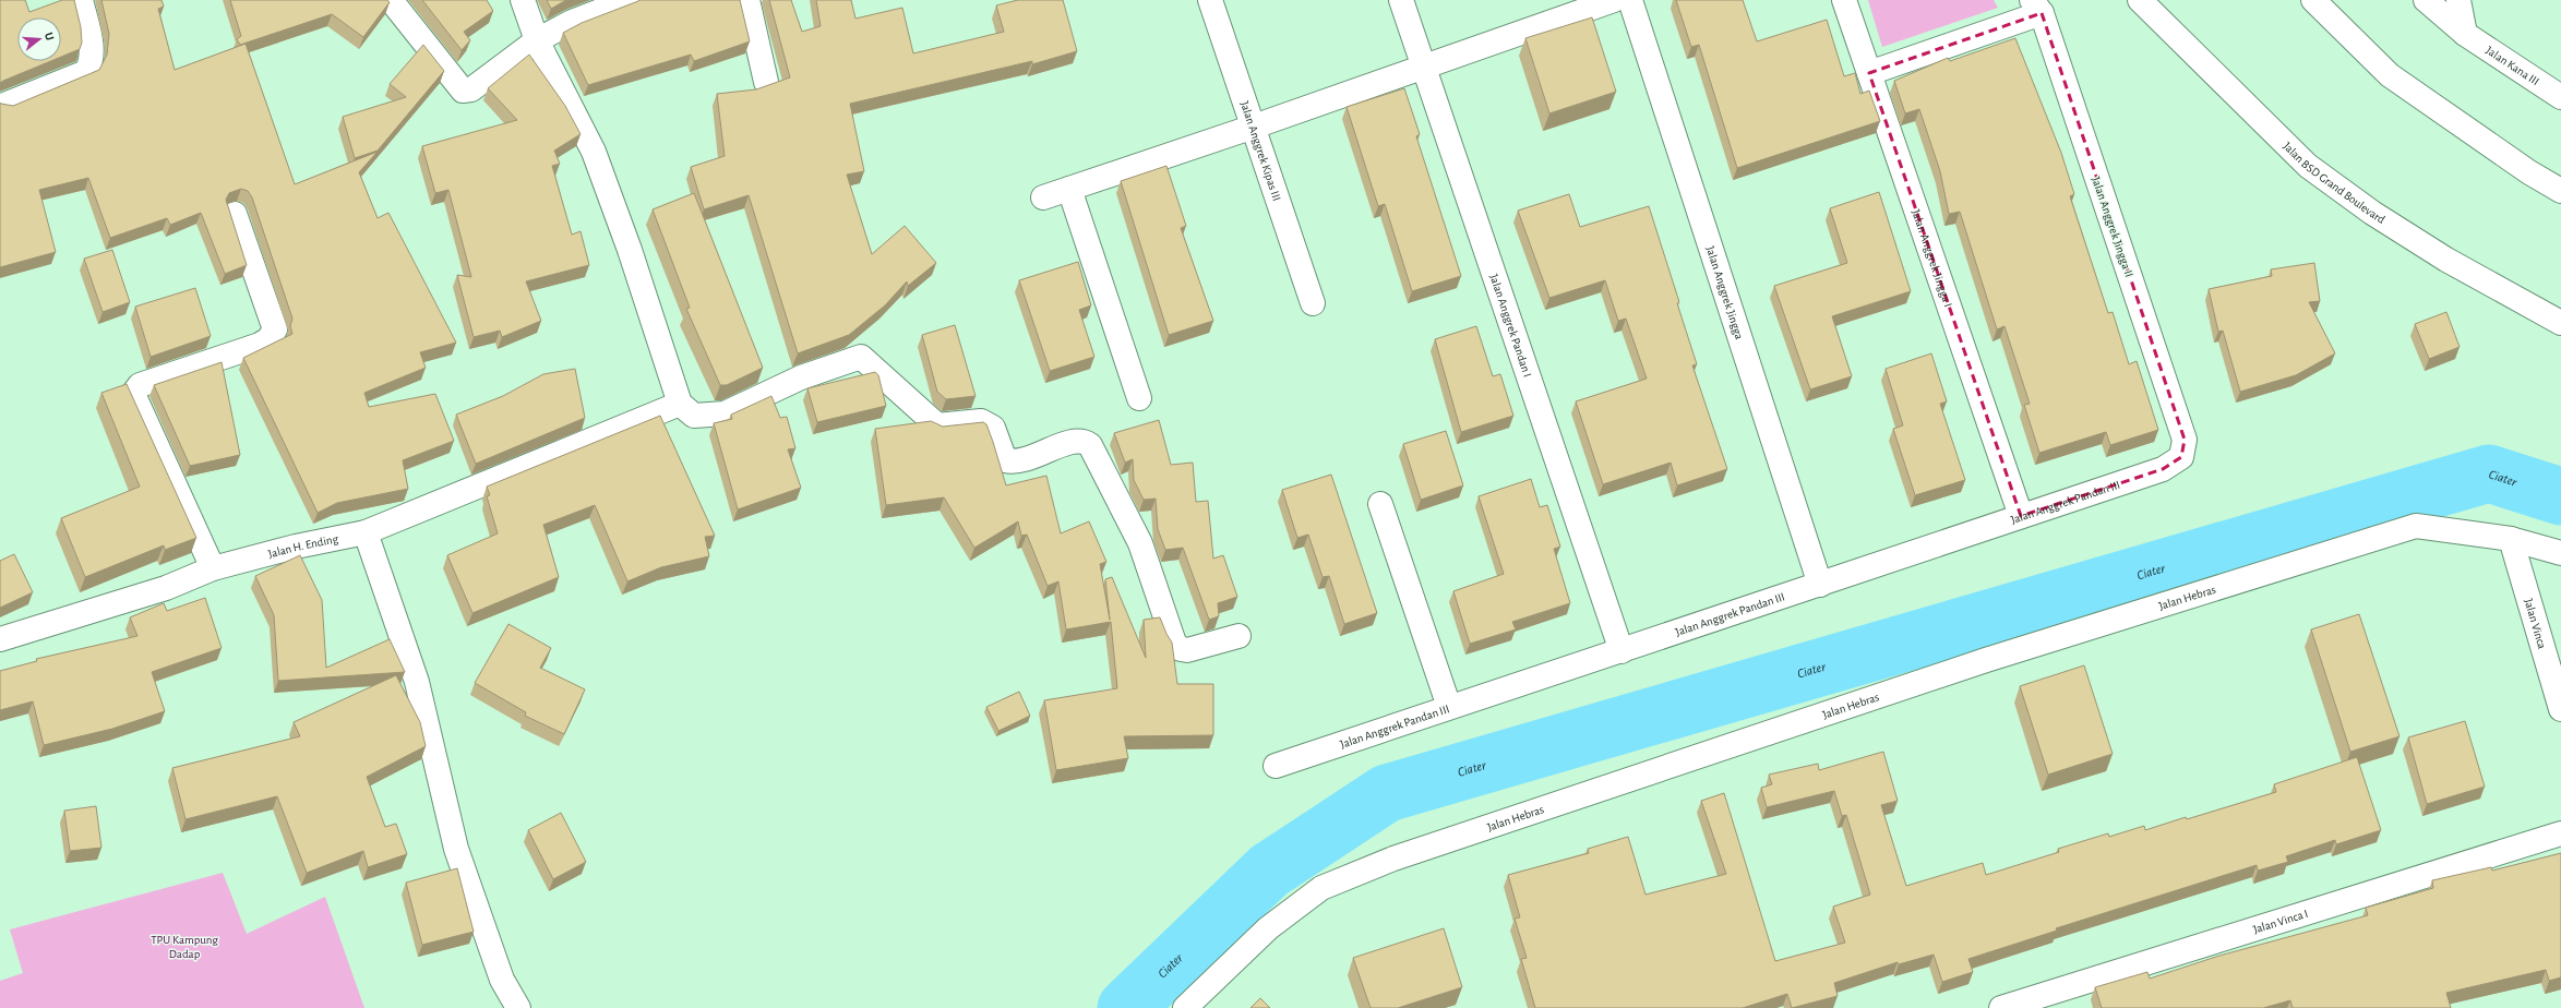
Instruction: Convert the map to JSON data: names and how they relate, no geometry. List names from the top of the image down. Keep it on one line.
{"streets":{"street":["Jalan Kana III","Jalan Anggrek Kipas III","Jalan BSD Grand Boulevard","Jalan Anggrek Jingga II","Jalan Anggrek Jingga I","Jalan Anggrek Jingga","Jalan Anggrek Pandan I","Jalan Anggrek Pandan III","Jalan H. Ending","Jalan Hebras","Jalan Vinca","Jalan Vinca I"]},"crossings":[["Jalan Anggrek Jingga II","Jalan Anggrek Pandan III"],["Jalan Anggrek Jingga I","Jalan Anggrek Pandan III"],["Jalan Anggrek Jingga","Jalan Anggrek Pandan III"],["Jalan Anggrek Pandan I","Jalan Anggrek Pandan III"],["Jalan Hebras","Jalan Vinca"]],"water":["Ciater"],"parks":["TPU Kampung Dadap"],"north":"right"}
